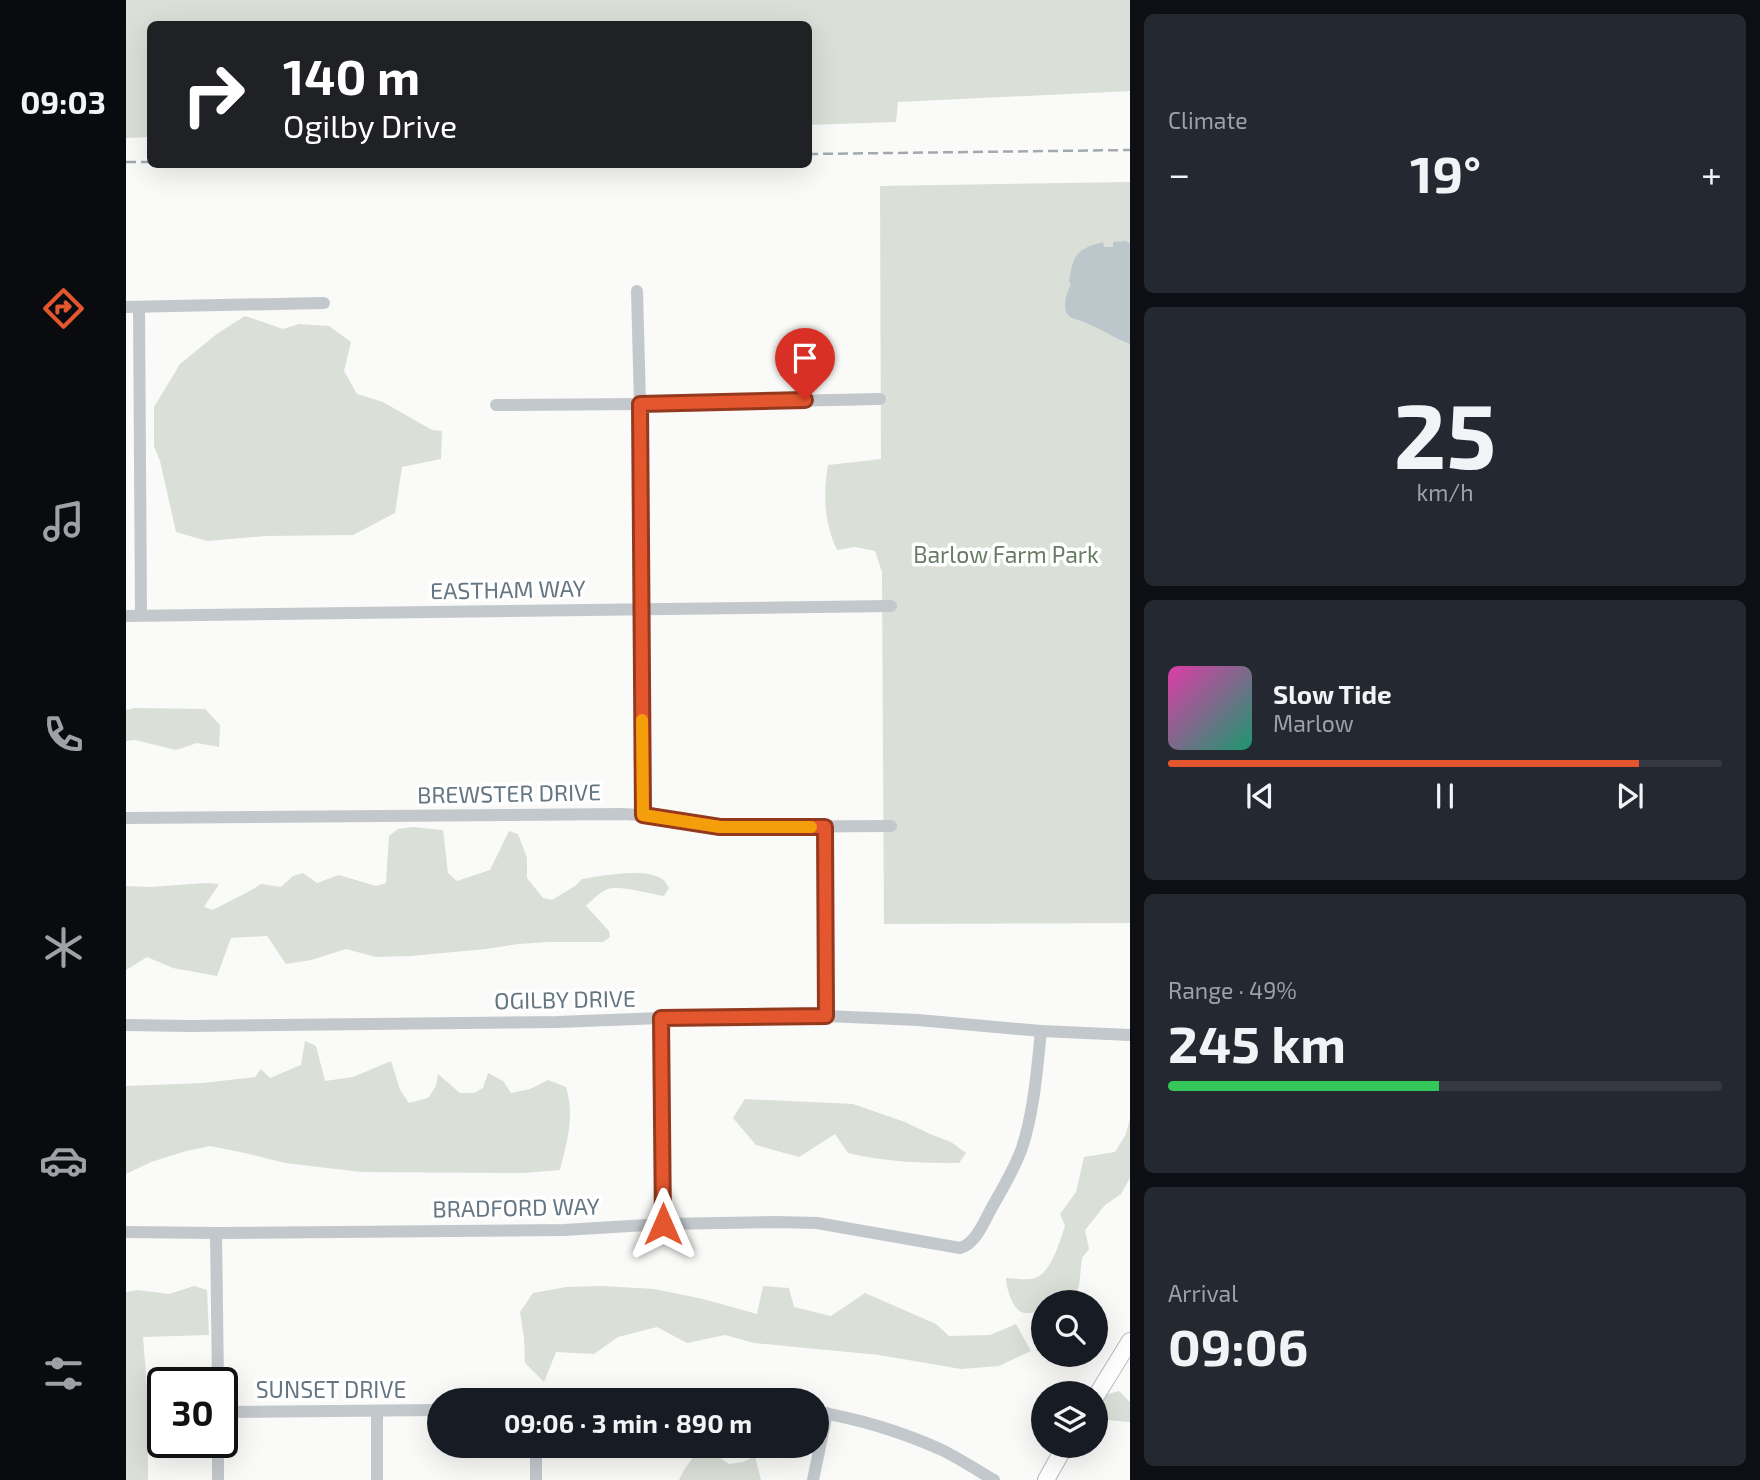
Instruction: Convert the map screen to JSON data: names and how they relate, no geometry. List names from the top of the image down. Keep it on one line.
{"streets":{"street":["EASTHAM WAY","BREWSTER DRIVE","OGILBY DRIVE","BRADFORD WAY","SUNSET DRIVE"]},"crossings":[["OGILBY DRIVE","BRADFORD WAY"]],"parks":["Barlow Farm Park"],"page":{"tabs":"09:03","tile":["Climate",["25","km/h"],["Range · 49%","245 km"],["Arrival","09:06"]],"turn":["140 m","Ogilby Drive"],"heat":["−","19°","+"],"song":["Slow Tide","Marlow"],"limit":"30","trip":"09:06 · 3 min · 890 m"}}
